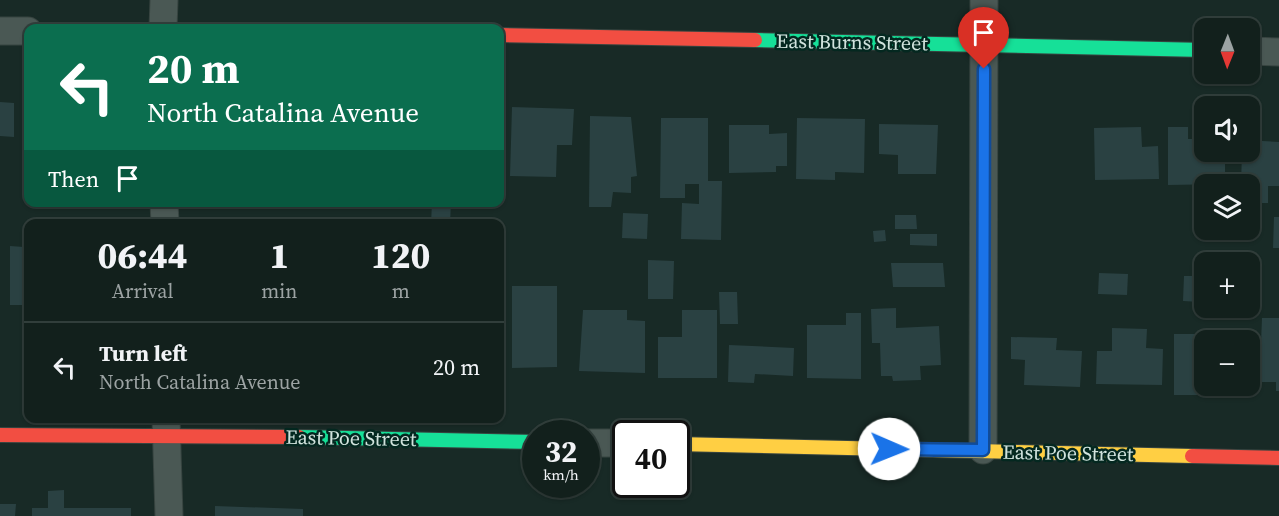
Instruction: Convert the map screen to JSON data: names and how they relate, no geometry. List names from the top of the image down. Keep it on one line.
{"streets":{"street":["East Burns Street","East Poe Street"]},"north":"bottom","page":{"map_buttons":["+","−"],"turn":["20 m","North Catalina Avenue"],"then":"Then","eta":["06:44","Arrival","1","min","120","m"],"list":[{"name":"Turn left","note":"North Catalina Avenue","value":"20 m"}],"speed":"32 km/h","limit":"40"}}
